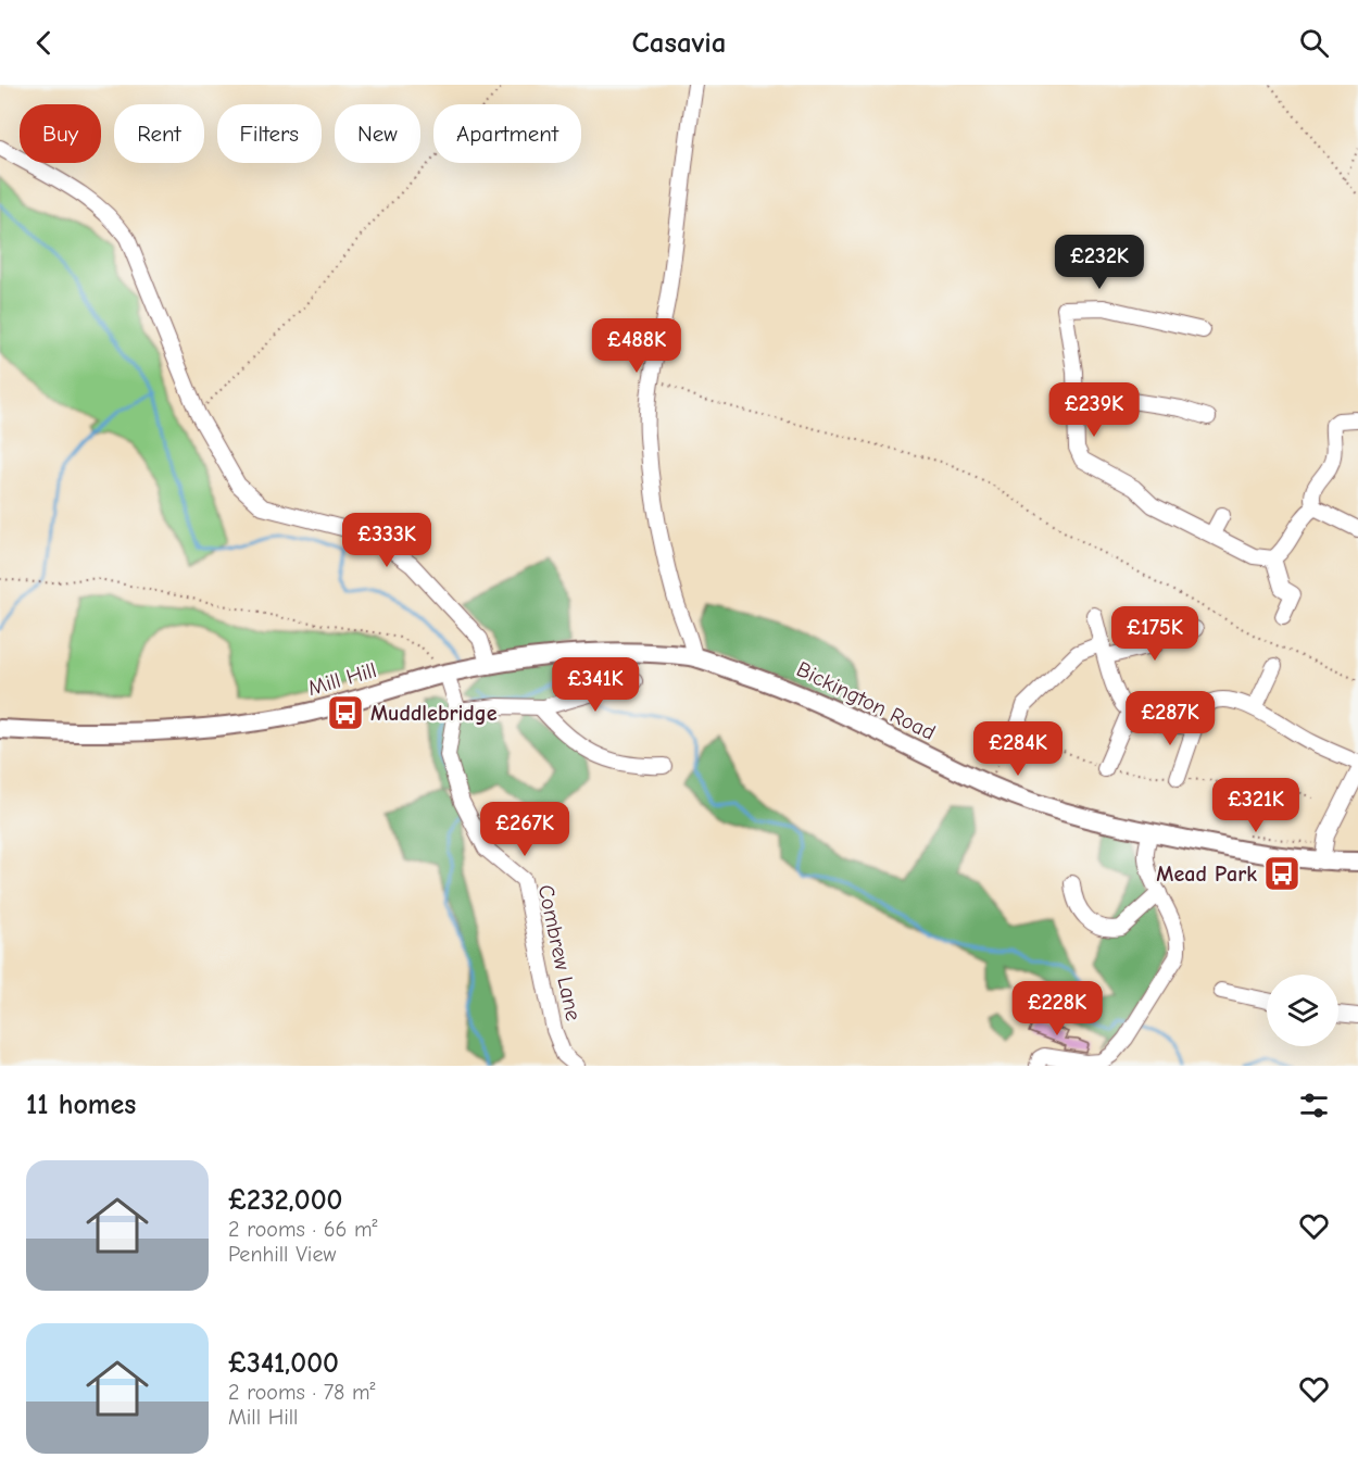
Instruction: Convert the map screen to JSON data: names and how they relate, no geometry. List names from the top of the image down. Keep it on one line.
{"streets":{"main road":["Mill Hill","Bickington Road"],"street":["Combrew Lane"]},"crossings":[["Mill Hill","Bickington Road"],["Mill Hill","Combrew Lane"]],"places":{"bus stop":["Muddlebridge","Mead Park"]},"page":{"header":"Casavia","chip":["Buy","Rent","Filters","New","Apartment"],"price":["£232K","£488K","£239K","£333K","£175K","£341K","£287K","£284K","£321K","£267K","£228K"],"heading":"11 homes","list":[{"name":"£232,000","note":"2 rooms · 66 m² · Penhill View"},{"name":"£341,000","note":"2 rooms · 78 m² · Mill Hill"}]}}
